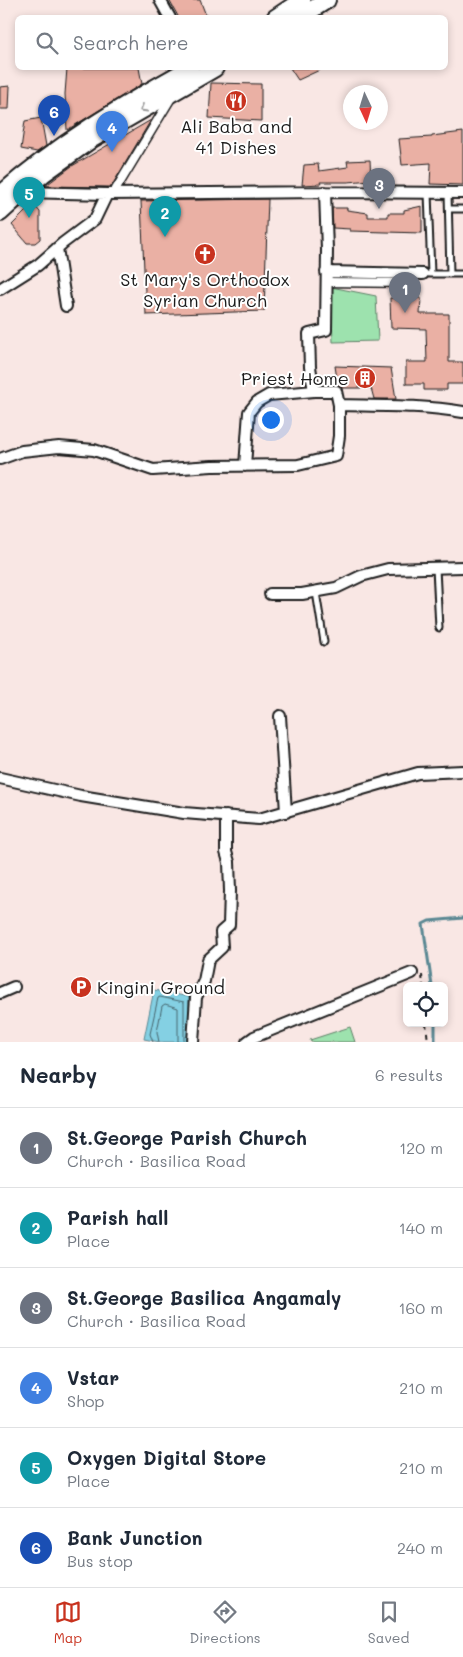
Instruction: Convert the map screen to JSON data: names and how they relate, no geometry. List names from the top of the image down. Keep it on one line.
{"places":{"restaurant":["Ali Baba and 41 Dishes"],"church":["St Mary's Orthodox Syrian Church"],"building":["Priest Home"],"parking":["Kingini Ground"]},"north":"bottom","page":{"search":"Search here","pins":["6","4","3","5","2","1"],"heading":["Nearby","6 results"],"list":[{"mark":"1","name":"St.George Parish Church","note":"Church · Basilica Road","value":"120 m"},{"mark":"2","name":"Parish hall","note":"Place","value":"140 m"},{"mark":"3","name":"St.George Basilica Angamaly","note":"Church · Basilica Road","value":"160 m"},{"mark":"4","name":"Vstar","note":"Shop","value":"210 m"},{"mark":"5","name":"Oxygen Digital Store","note":"Place","value":"210 m"},{"mark":"6","name":"Bank Junction","note":"Bus stop","value":"240 m"}],"nav":["Map","Directions","Saved"]}}
